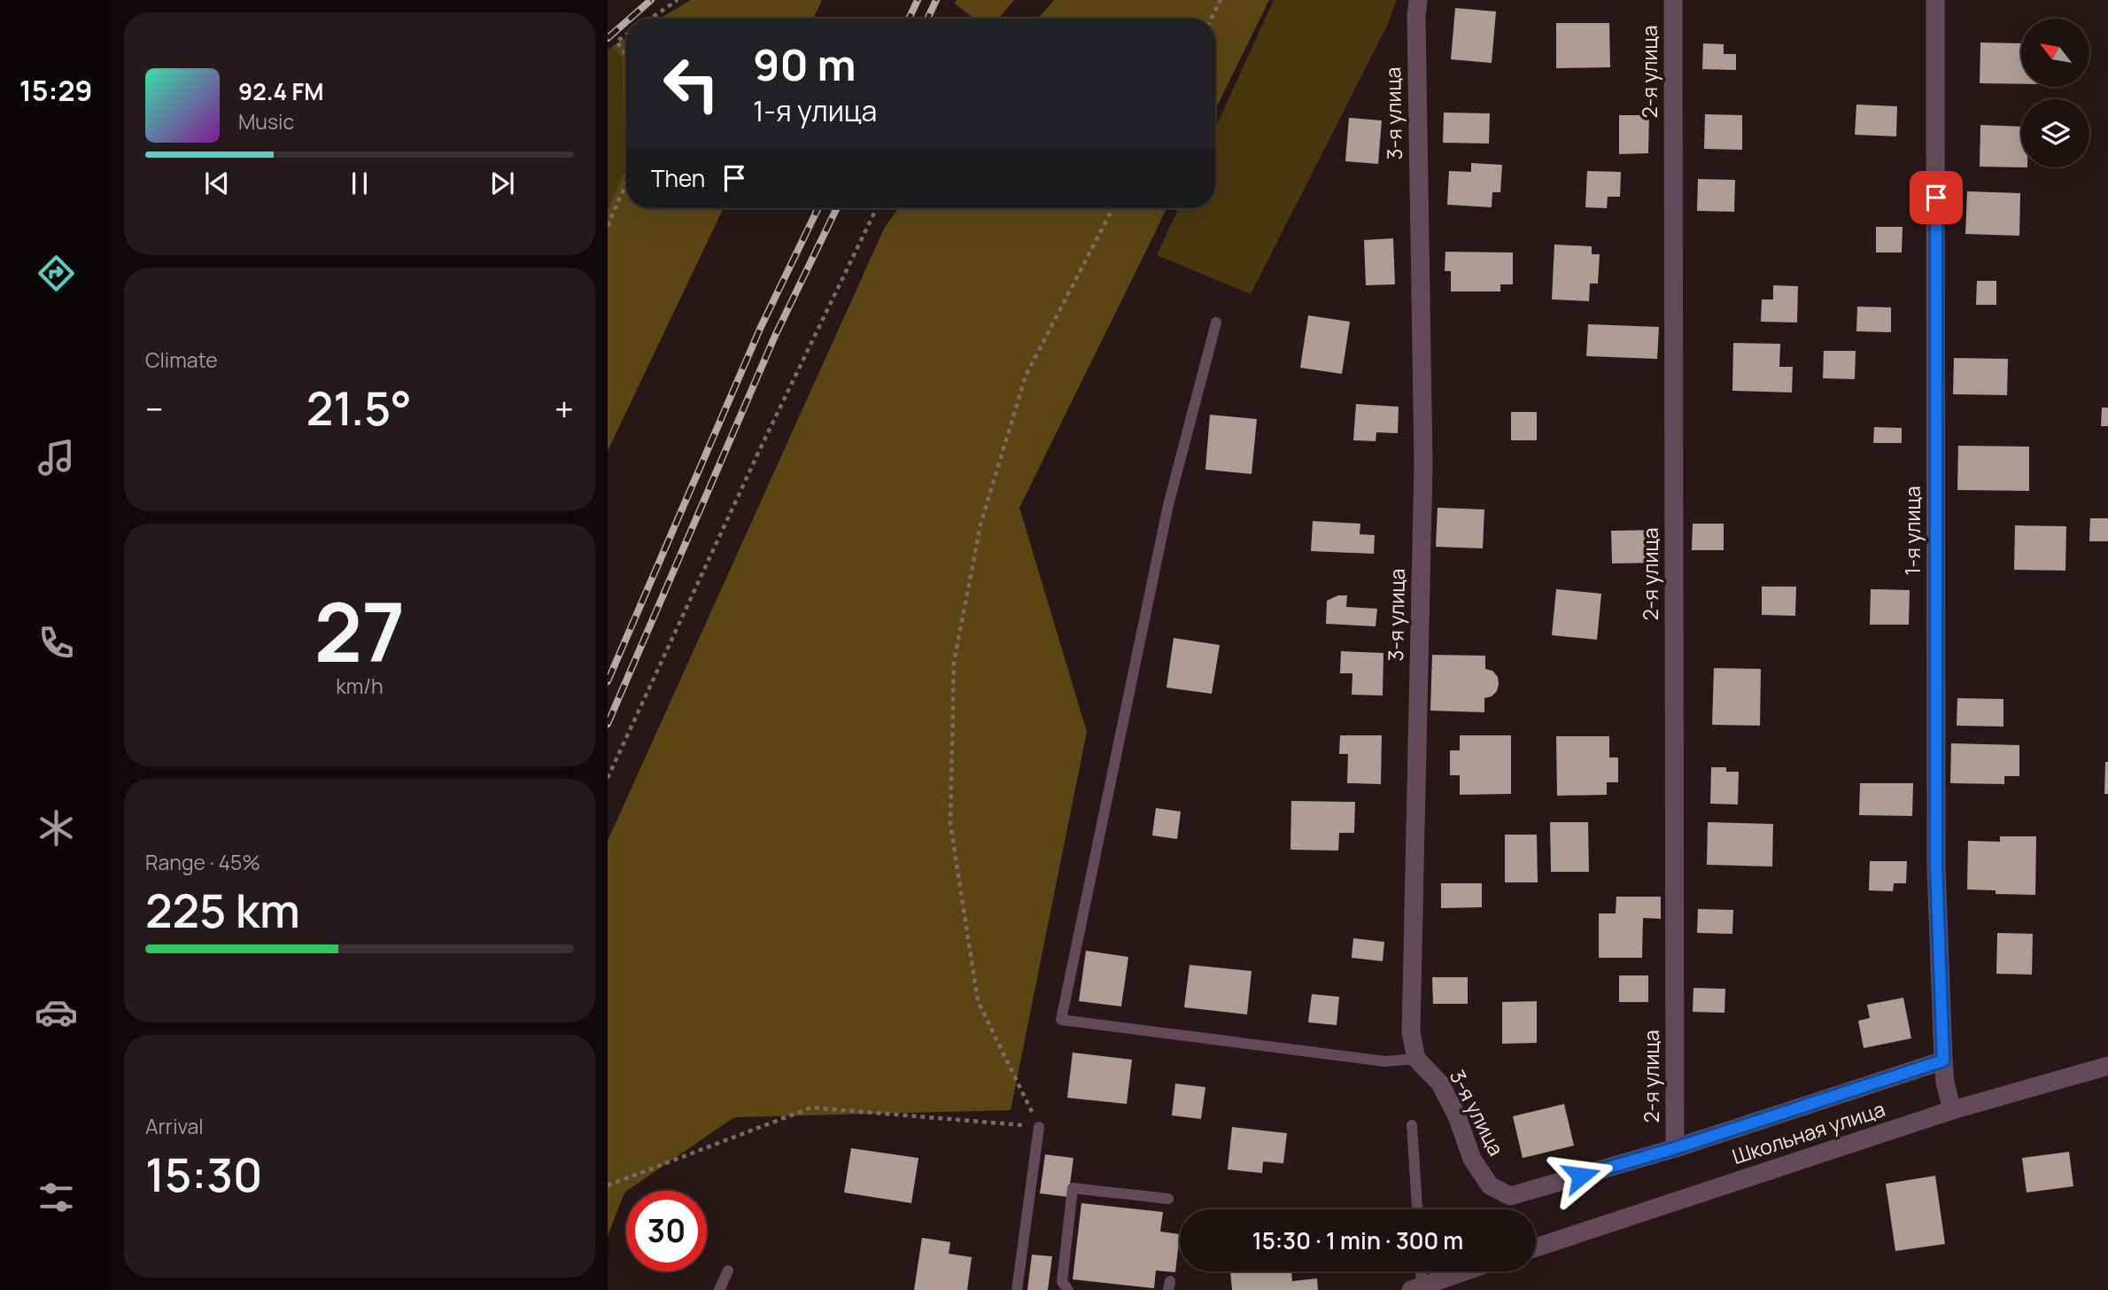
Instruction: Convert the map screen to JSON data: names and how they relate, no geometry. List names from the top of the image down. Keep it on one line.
{"streets":{"street":["2-я улица","3-я улица","1-я улица","Школьная улица"]},"crossings":[["2-я улица","3-я улица"],["1-я улица","Школьная улица"]],"north":"top left","page":{"tabs":"15:29","turn":["90 m","1-я улица"],"song":["92.4 FM","Music"],"then":"Then","tile":["Climate",["27","km/h"],["Range · 45%","225 km"],["Arrival","15:30"]],"heat":["−","21.5°","+"],"limit":"30","trip":"15:30 · 1 min · 300 m"}}
